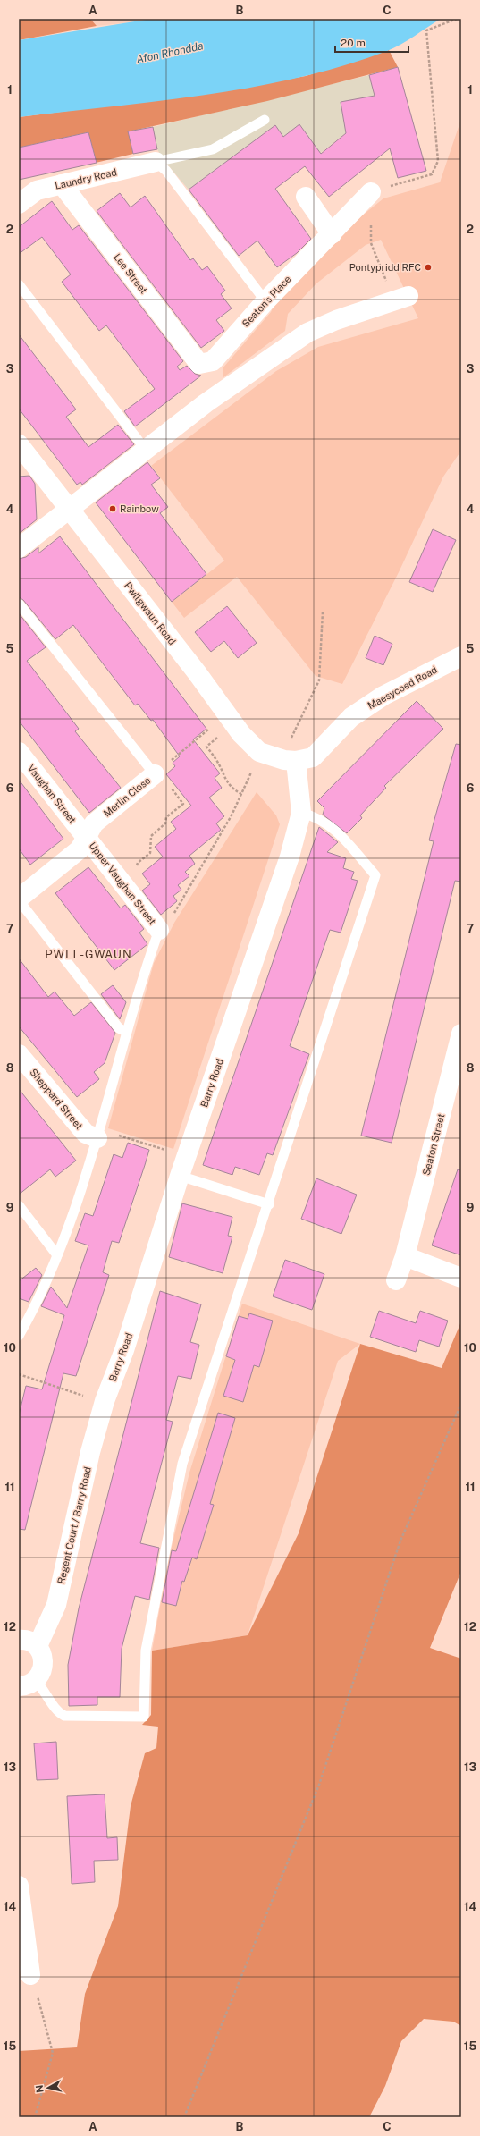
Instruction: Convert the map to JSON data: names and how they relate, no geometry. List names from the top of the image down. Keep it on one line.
{"streets":{"street":["Laundry Road","Lee Street","Seaton's Place","Pwllgwaun Road","Maesycoed Road","Vaughan Street","Merlin Close","Upper Vaughan Street","Barry Road","Sheppard Street","Seaton Street","Regent Court / Barry Road"]},"crossings":[["Laundry Road","Lee Street"],["Lee Street","Seaton's Place"],["Maesycoed Road","Barry Road"],["Vaughan Street","Merlin Close"],["Vaughan Street","Upper Vaughan Street"],["Merlin Close","Upper Vaughan Street"],["Barry Road","Regent Court / Barry Road"]],"districts":["PWLL-GWAUN"],"water":["Afon Rhondda"],"places":["Pontypridd RFC","Rainbow"],"scale_bar":"20 m","north":"left","grid":{"columns":["A","B","C"],"rows":["1","2","3","4","5","6","7","8","9","10","11","12","13","14","15"]}}
